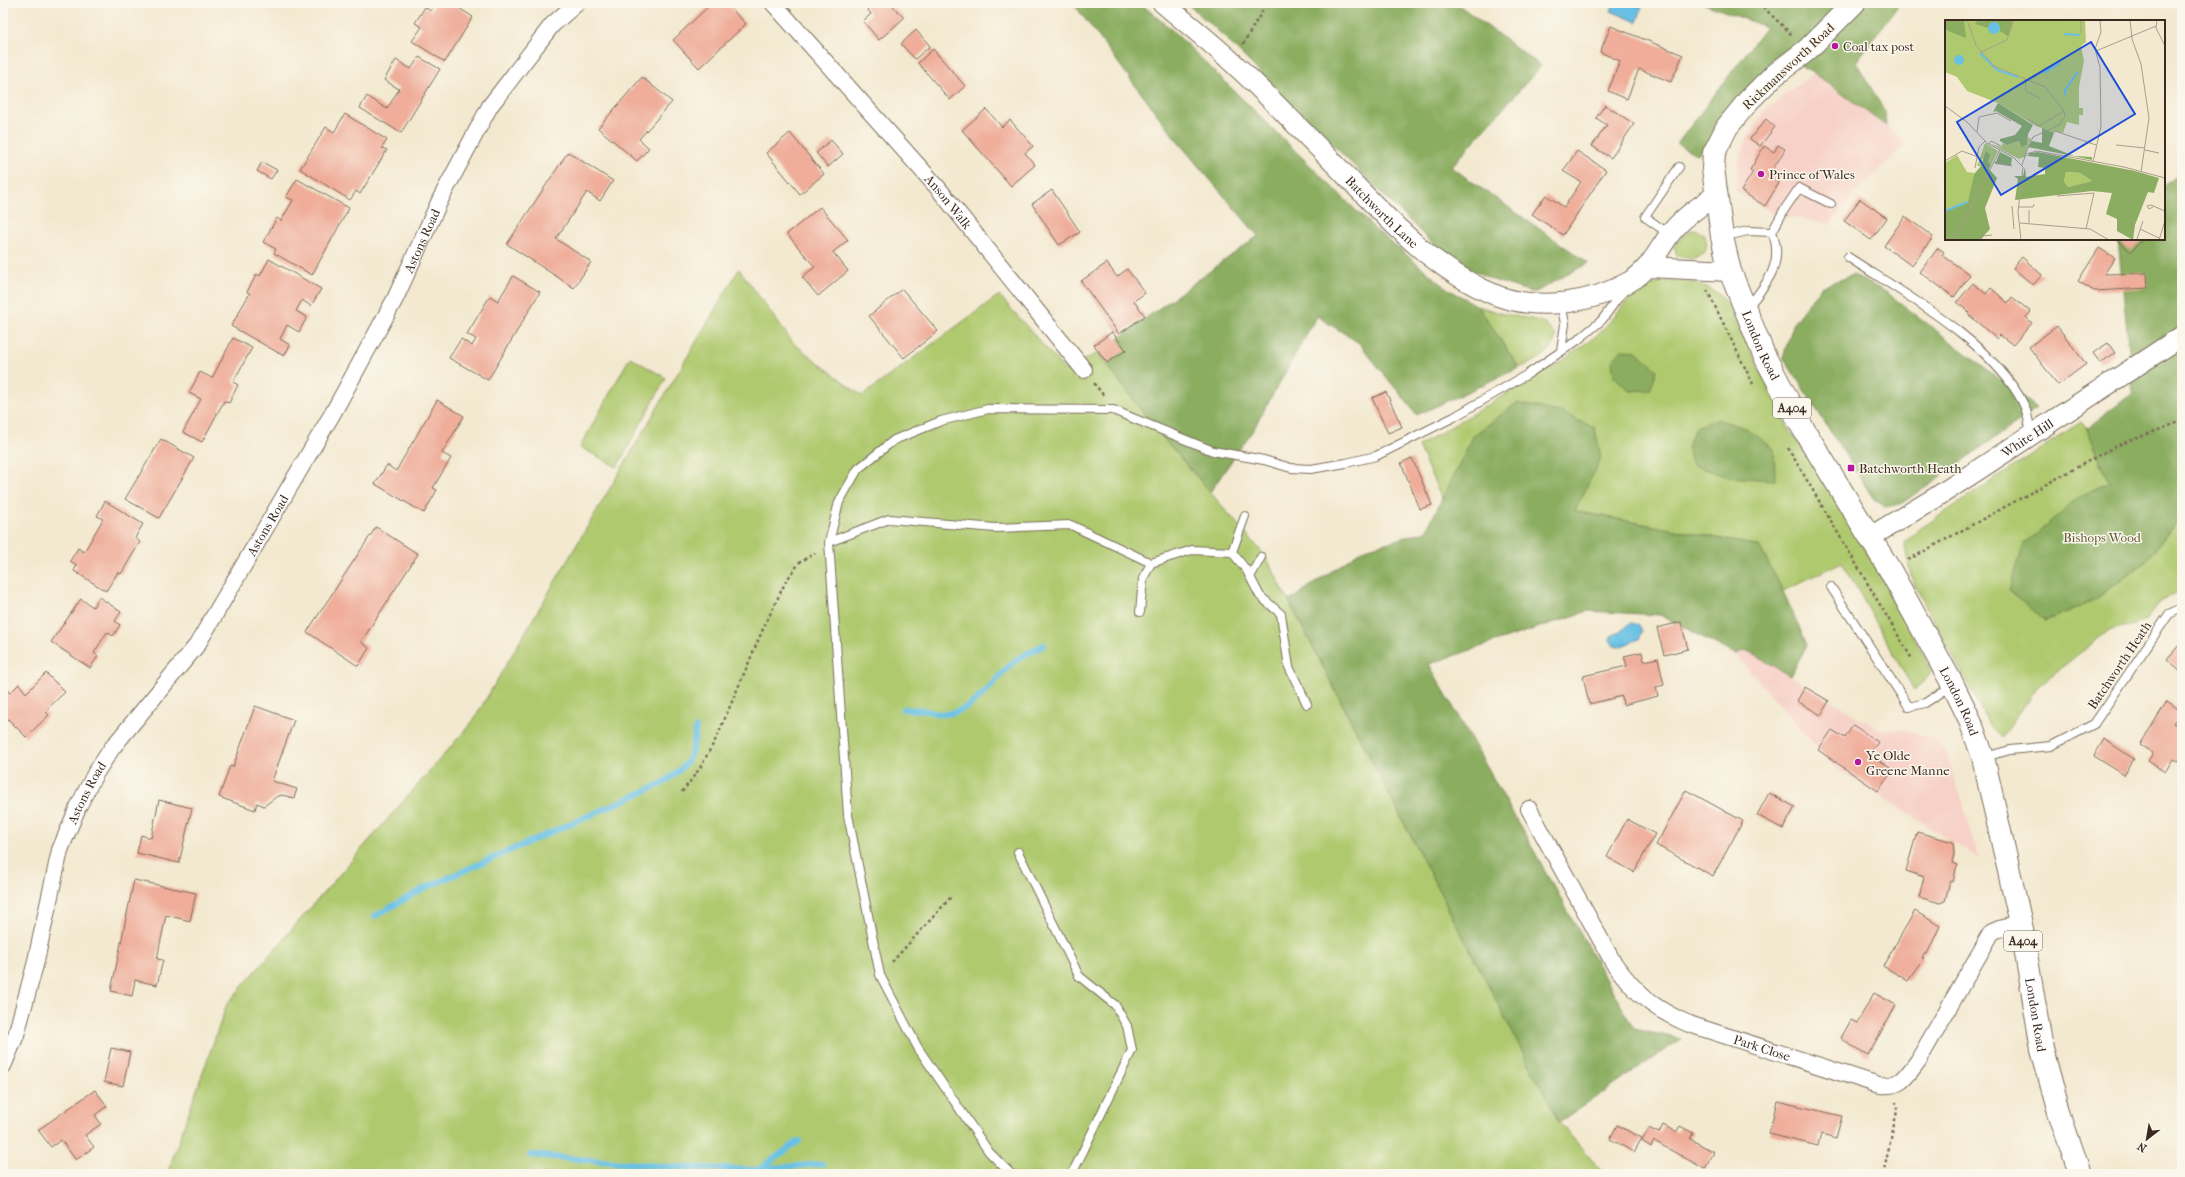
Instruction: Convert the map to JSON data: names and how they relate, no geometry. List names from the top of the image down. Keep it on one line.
{"streets":{"main road":["Rickmansworth Road","London Road","A404"],"street":["Anson Walk","Batchworth Lane","Astons Road","White Hill","Park Close"],"lane":["Batchworth Heath"]},"crossings":[["Rickmansworth Road","Batchworth Lane"],["Rickmansworth Road","London Road"],["London Road","White Hill"],["London Road","Batchworth Heath"]],"parks":["Bishops Wood"],"places":{"other":["Coal tax post","Prince of Wales","Ye Olde Greene Manne"],"transit":["Batchworth Heath"]},"north":"bottom left"}
